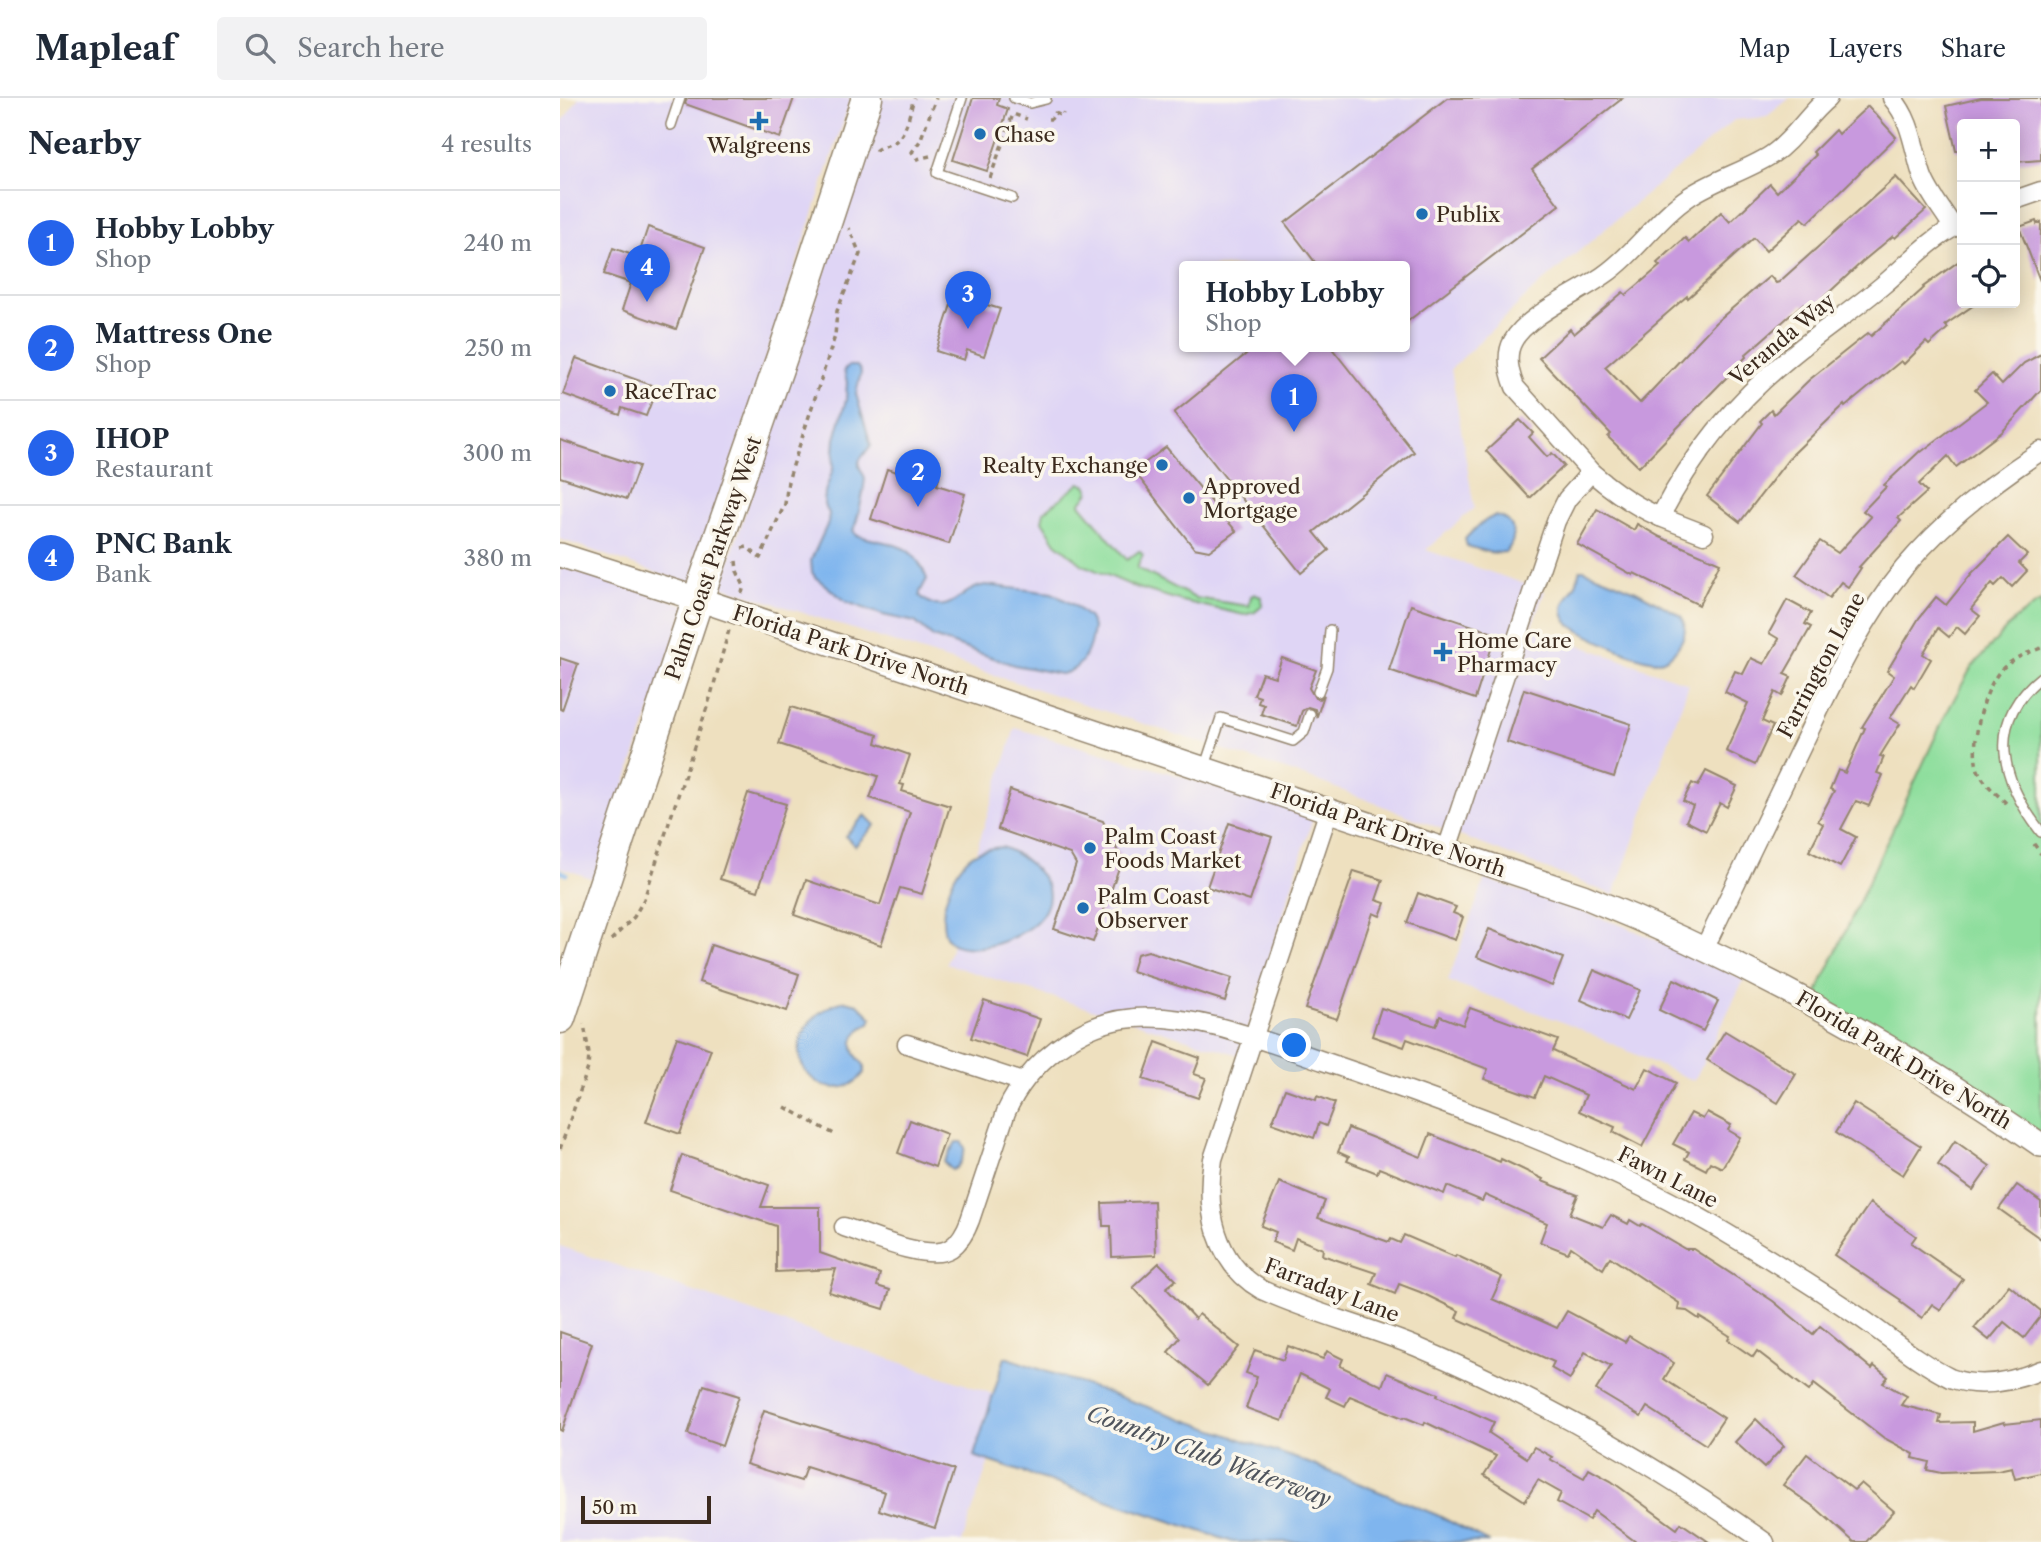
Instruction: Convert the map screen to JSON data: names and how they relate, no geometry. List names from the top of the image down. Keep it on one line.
{"streets":{"main road":["Palm Coast Parkway West"],"street":["Veranda Way","Florida Park Drive North","Farrington Lane","Fawn Lane","Farraday Lane"]},"crossings":[["Palm Coast Parkway West","Florida Park Drive North"],["Florida Park Drive North","Farrington Lane"],["Florida Park Drive North","Farraday Lane"],["Fawn Lane","Farraday Lane"]],"water":["Country Club Waterway"],"places":{"health":["Walgreens","Home Care Pharmacy"],"other":["Chase","Publix","RaceTrac","Realty Exchange","Approved Mortgage","Palm Coast Foods Market","Palm Coast Observer"]},"scale_bar":"50 m","page":{"header":"Mapleaf","search":"Search here","nav":["Map","Layers","Share"],"heading":["Nearby","4 results"],"map_buttons":["+","−"],"list":[{"mark":"1","name":"Hobby Lobby","note":"Shop","value":"240 m"},{"mark":"2","name":"Mattress One","note":"Shop","value":"250 m"},{"mark":"3","name":"IHOP","note":"Restaurant","value":"300 m"},{"mark":"4","name":"PNC Bank","note":"Bank","value":"380 m"}],"pins":["4","3","1","2"],"popup":["Hobby Lobby","Shop"],"scale":"50 m"}}
